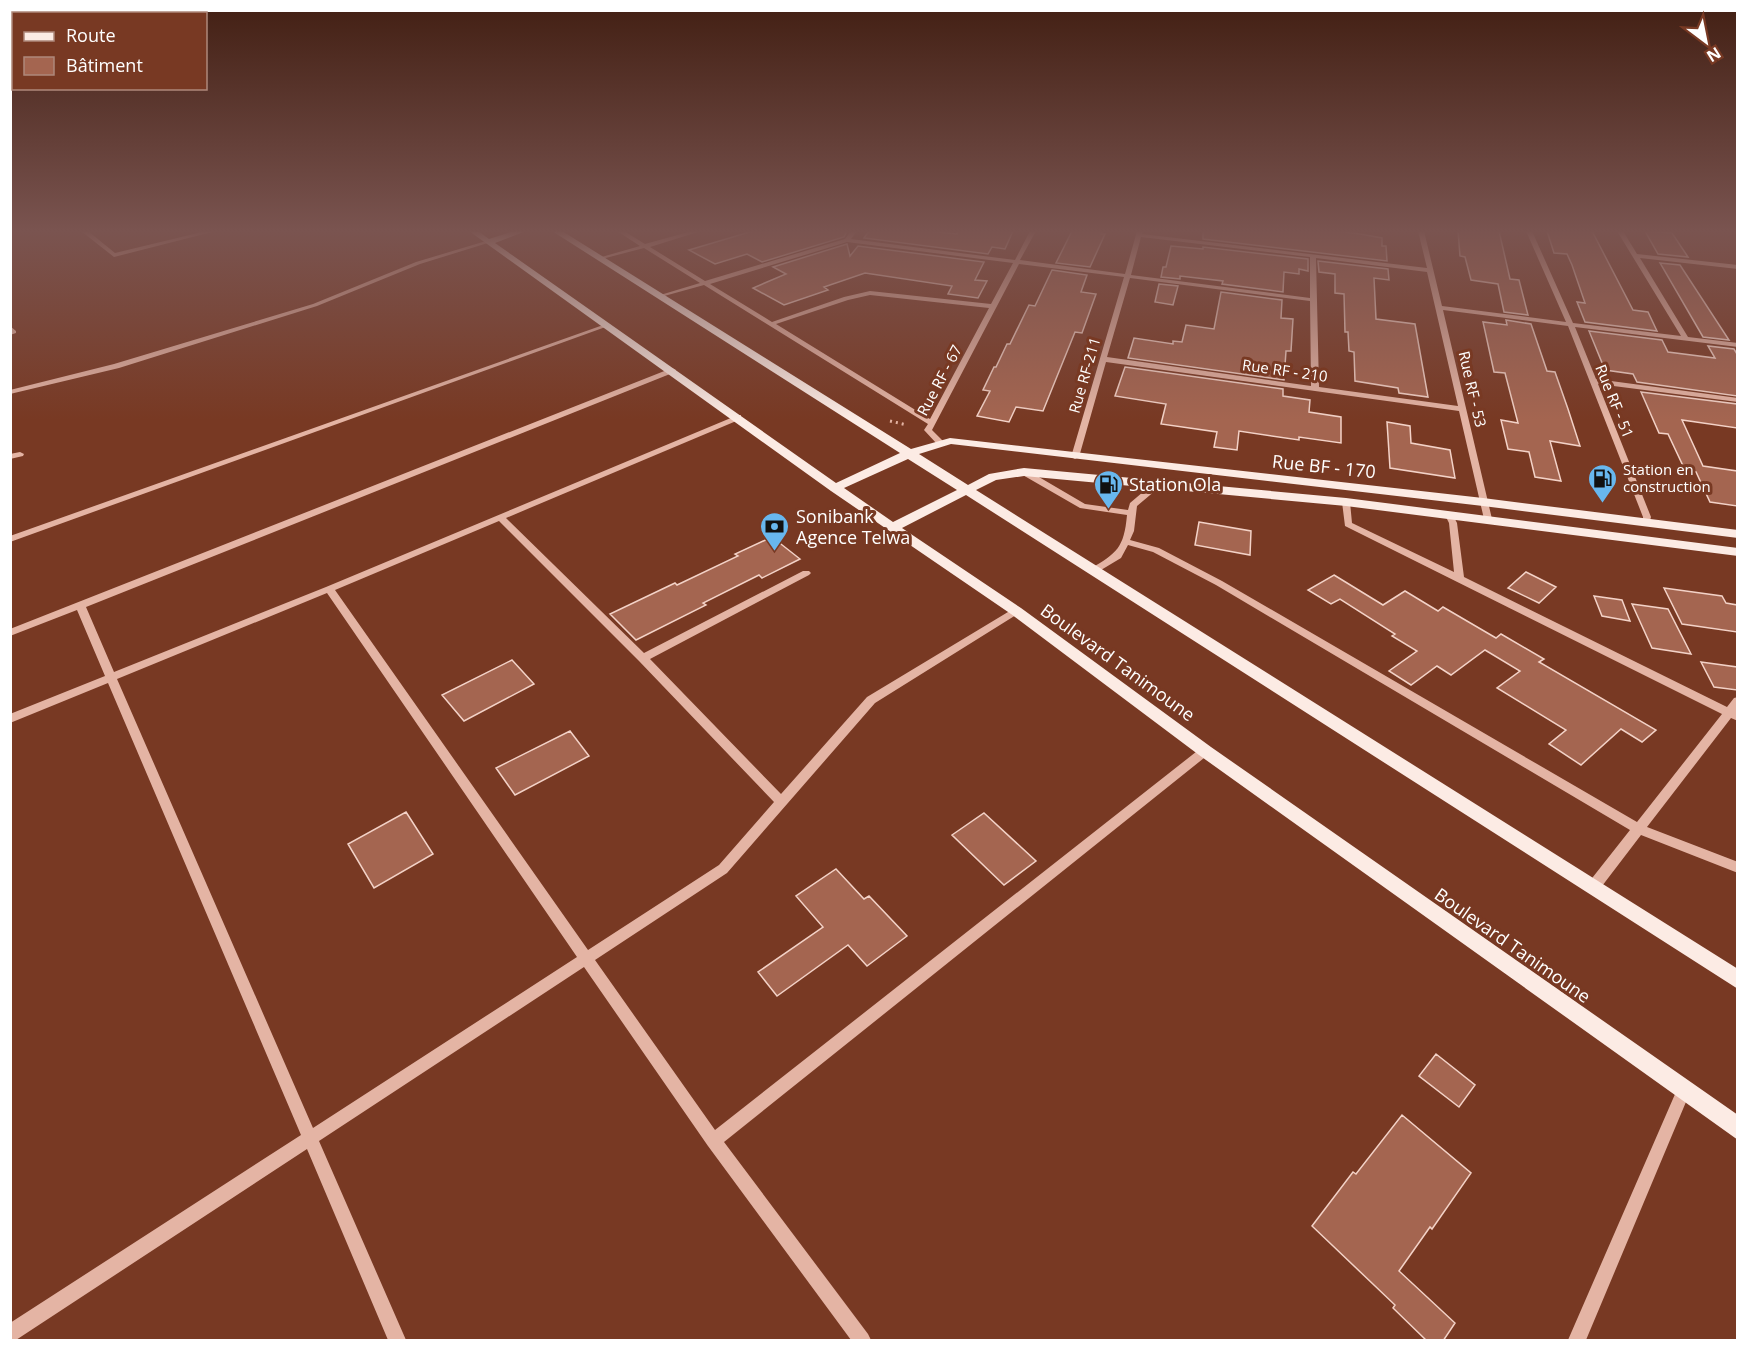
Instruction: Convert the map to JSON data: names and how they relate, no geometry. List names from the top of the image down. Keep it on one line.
{"streets":{"main road":["Rue BF - 170","Boulevard Tanimoune"],"street":["Rue RF - 210","Rue RF-211","Rue RF - 67","Rue RF - 53","Rue RF - 51"]},"crossings":[["Rue RF - 210","Rue RF-211"],["Rue RF - 210","Rue RF - 53"],["Rue RF-211","Rue BF - 170"],["Rue RF - 67","Rue BF - 170"],["Rue RF - 53","Rue BF - 170"],["Rue RF - 51","Rue BF - 170"],["Rue BF - 170","Boulevard Tanimoune"]],"places":{"fuel station":["Station en construction","Station Ola"],"bank":["Sonibank Agence Telwa"]},"legend":["Route","Bâtiment"],"north":"bottom right"}
